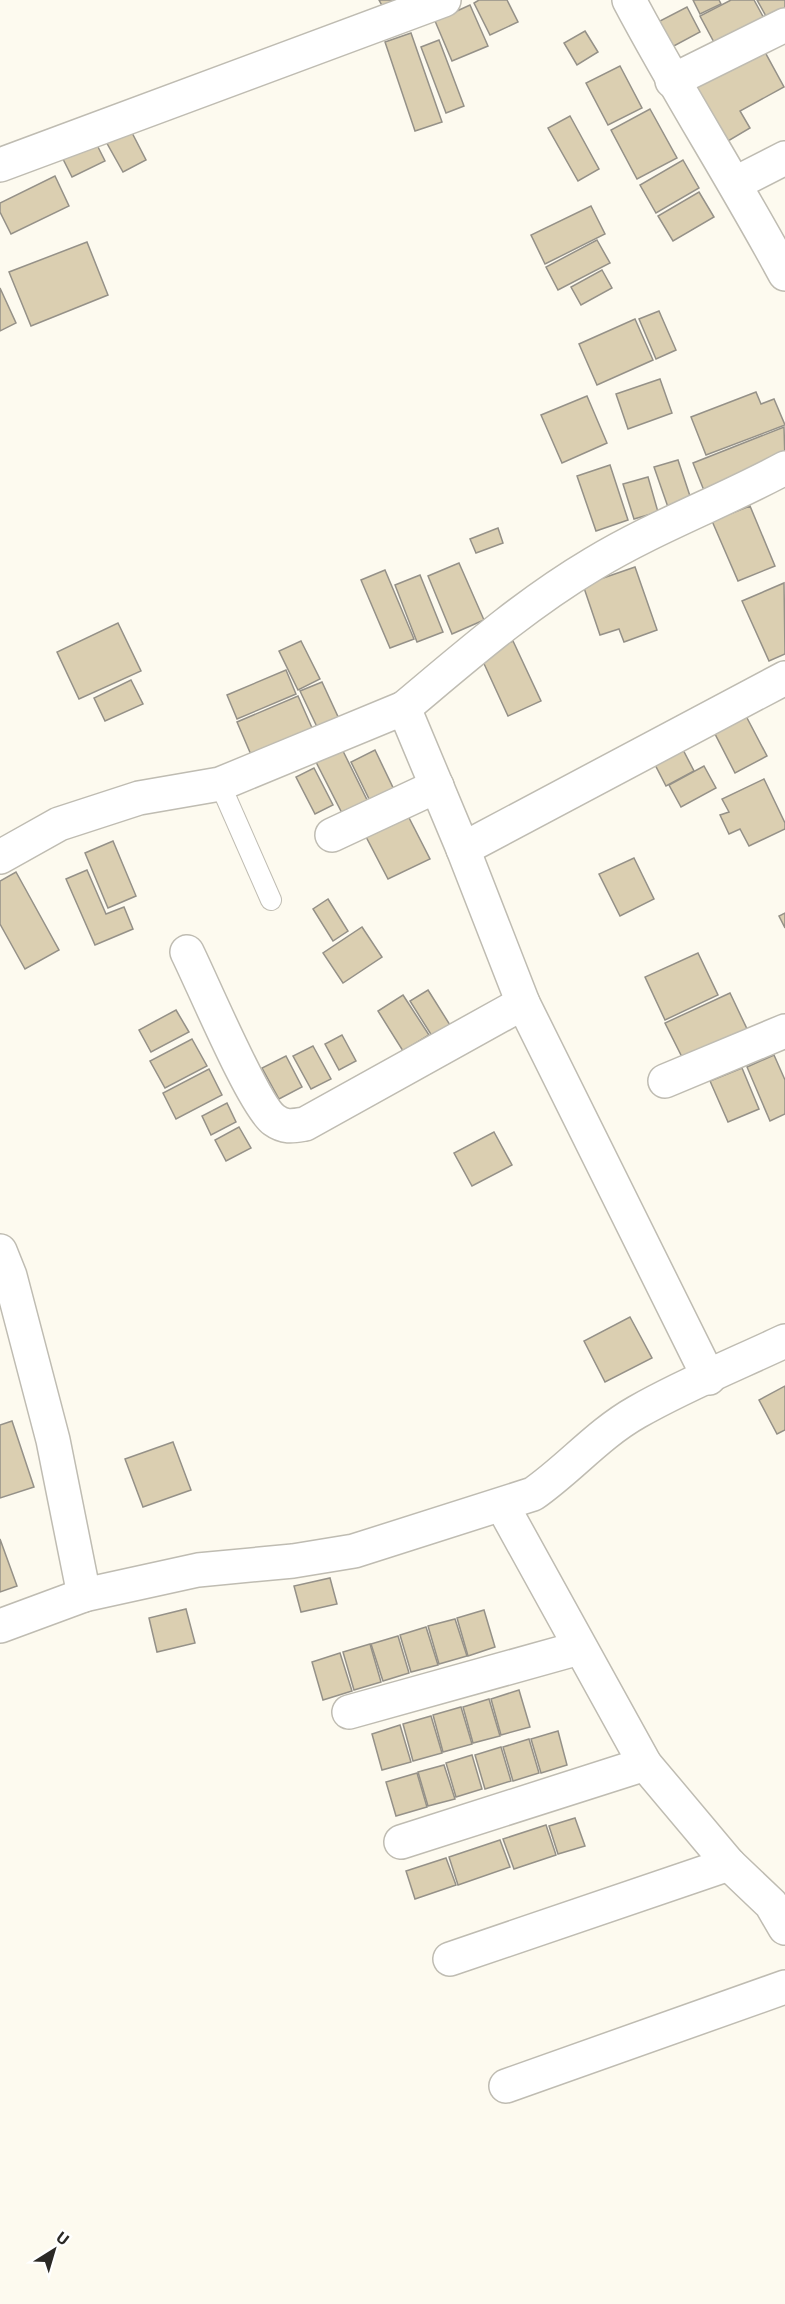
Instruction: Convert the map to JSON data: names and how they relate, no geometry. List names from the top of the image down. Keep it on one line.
{"north":"top right"}
